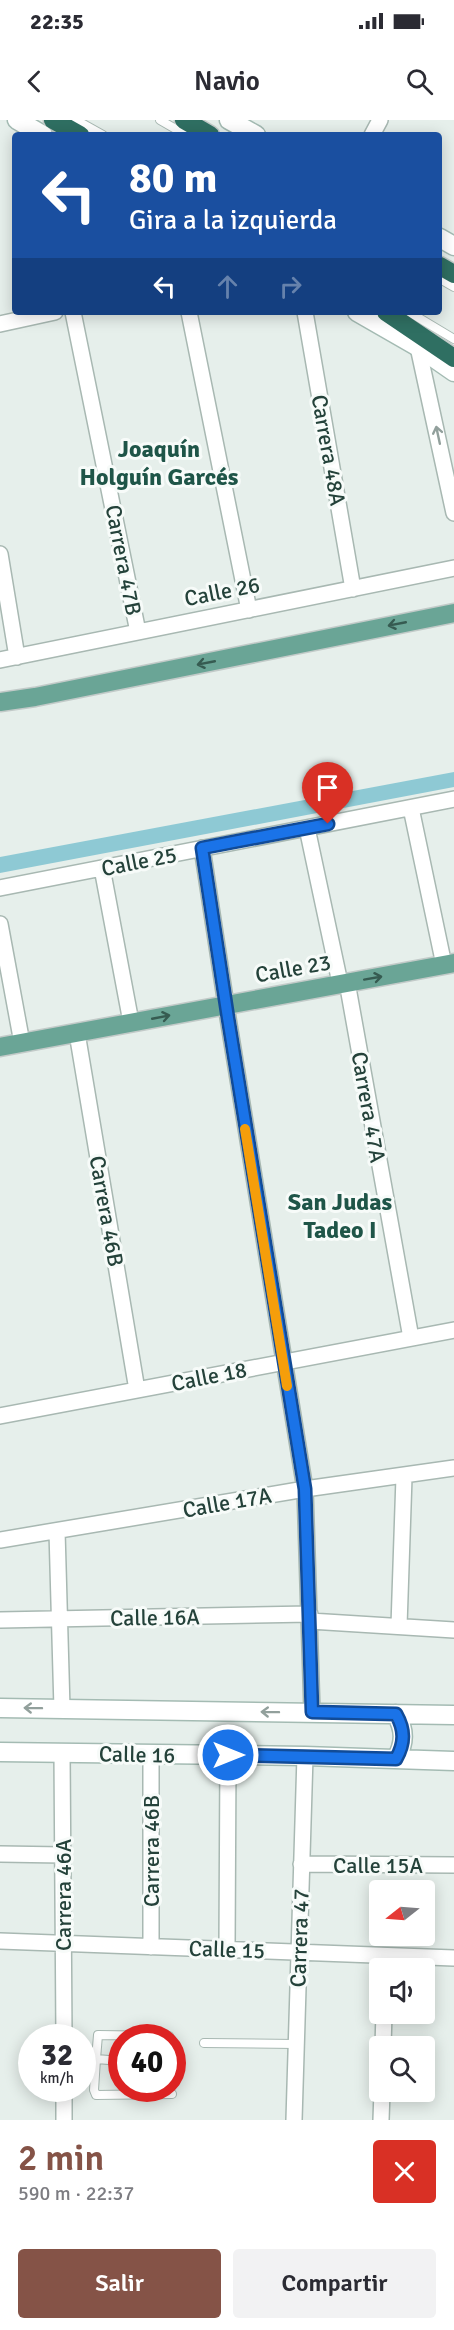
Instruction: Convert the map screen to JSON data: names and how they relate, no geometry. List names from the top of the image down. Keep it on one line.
{"streets":{"main road":["Calle 23"],"street":["Carrera 48A","Carrera 47B","Calle 26","Calle 25","Carrera 47A","Carrera 46B","Calle 18","Calle 17A","Calle 16A","Calle 16","Calle 15A","Carrera 46A","Carrera 47","Calle 15"]},"crossings":[["Carrera 48A","Calle 26"],["Carrera 47B","Calle 26"],["Calle 25","Carrera 47A"],["Calle 23","Carrera 47A"],["Calle 23","Carrera 46B"],["Carrera 47A","Calle 18"],["Carrera 46B","Calle 18"],["Carrera 46B","Calle 16"],["Carrera 46B","Calle 15"],["Calle 16","Carrera 46A"],["Calle 16","Carrera 47"],["Calle 15A","Carrera 47"],["Carrera 46A","Calle 15"],["Carrera 47","Calle 15"]],"one_way":["Calle 23"],"districts":["Joaquín Holguín Garcés","San Judas Tadeo I"],"north":"left","page":{"status":"22:35","header":"Navio","turn":["80 m","Gira a la izquierda"],"speed":"32 km/h","limit":"40","heading":["2 min","590 m · 22:37"],"buttons":["Salir","Compartir"]}}
